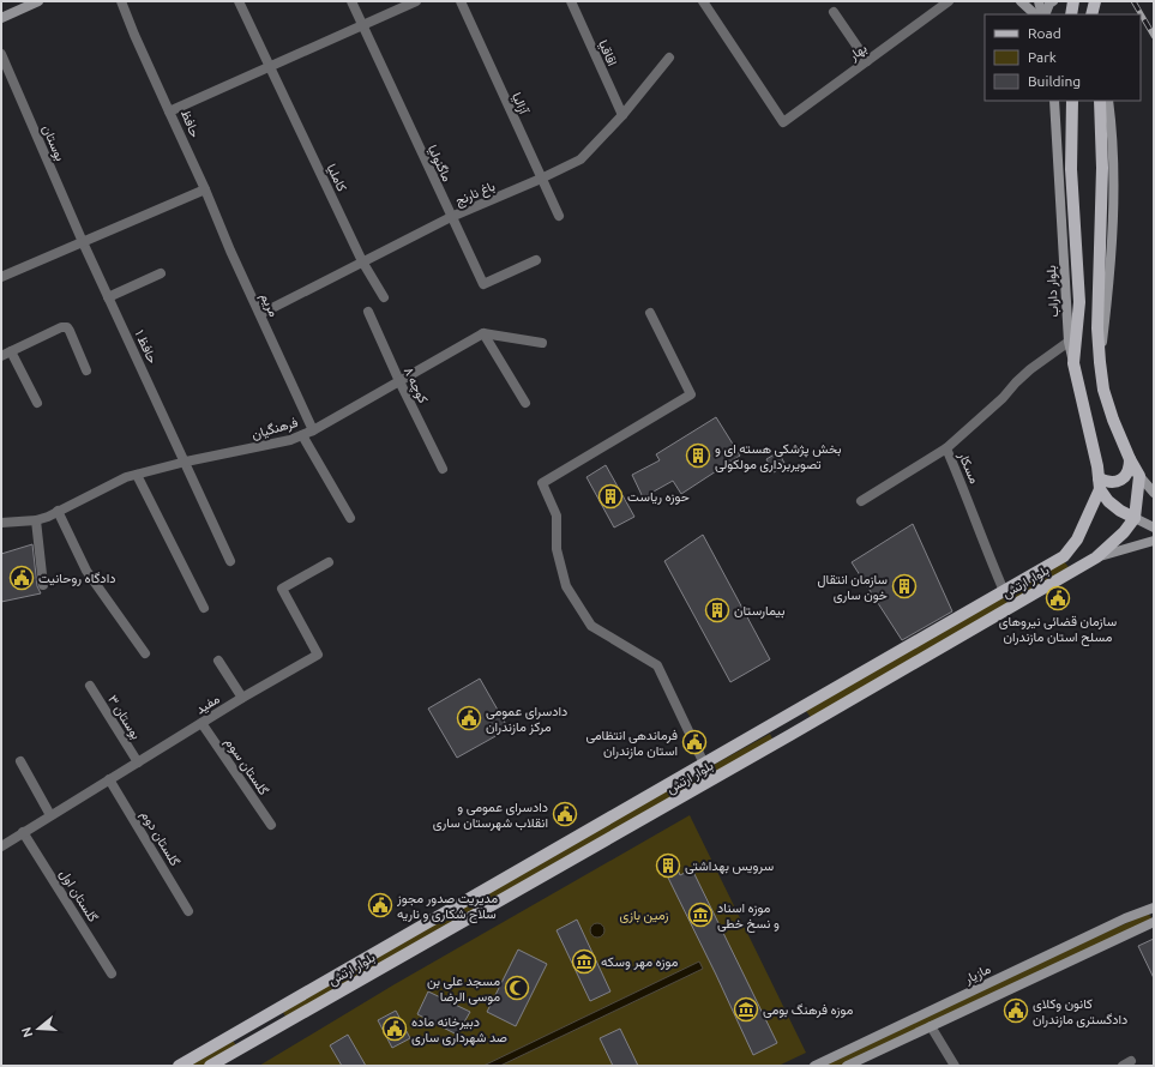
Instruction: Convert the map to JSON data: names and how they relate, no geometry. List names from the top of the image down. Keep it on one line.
{"streets":{"main road":["بلوار داراب","بلوار ارتش","مازیار"],"street":["بهار","اقاقیا","آزالیا","حافظ","بوستان","ماگنولیا","کاملیا","باغ نارنج","مریم","حافظ ۱","کوچه ۸","فرهنگیان","مسکار","مفید","بوستان ۳","گلستان سوم","گلستان دوم","گلستان اول"]},"crossings":[["اقاقیا","باغ نارنج"],["آزالیا","باغ نارنج"],["حافظ","ماگنولیا"],["حافظ","کاملیا"],["حافظ","مریم"],["بوستان","حافظ ۱"],["ماگنولیا","باغ نارنج"],["کاملیا","باغ نارنج"],["باغ نارنج","مریم"],["بلوار داراب","بلوار ارتش"],["مریم","فرهنگیان"],["حافظ ۱","فرهنگیان"],["کوچه ۸","فرهنگیان"],["مسکار","بلوار ارتش"],["مفید","بوستان ۳"],["مفید","گلستان سوم"],["مفید","گلستان دوم"],["مفید","گلستان اول"]],"parks":["زمین بازی"],"places":{"building":["بخش پژشکی هسته ای و تصویربرداری مولکولی","حوزه ریاست","سازمان انتقال خون ساری","بیمارستان","سرویس بهداشتی"],"public building":["دادگاه روحانیت","سازمان قضائی نیروهای مسلح استان مازندران","دادسرای عمومی مرکز مازندران","فرماندهی انتظامی استان مازندران","دادسرای عمومی و انقلاب شهرستان ساری","مدیریت صدور مجوز سلاح شکاری و ناریه","کانون وکلای دادگستری مازندران","دبیرخانه ماده صد شهرداری ساری"],"museum":["موزه اسناد و نسخ خطی","موزه مهر وسکه","موزه فرهنگ بومی"],"mosque":["مسجد علی بن موسی الرضا"]},"legend":["Road","Park","Building"],"north":"left"}
